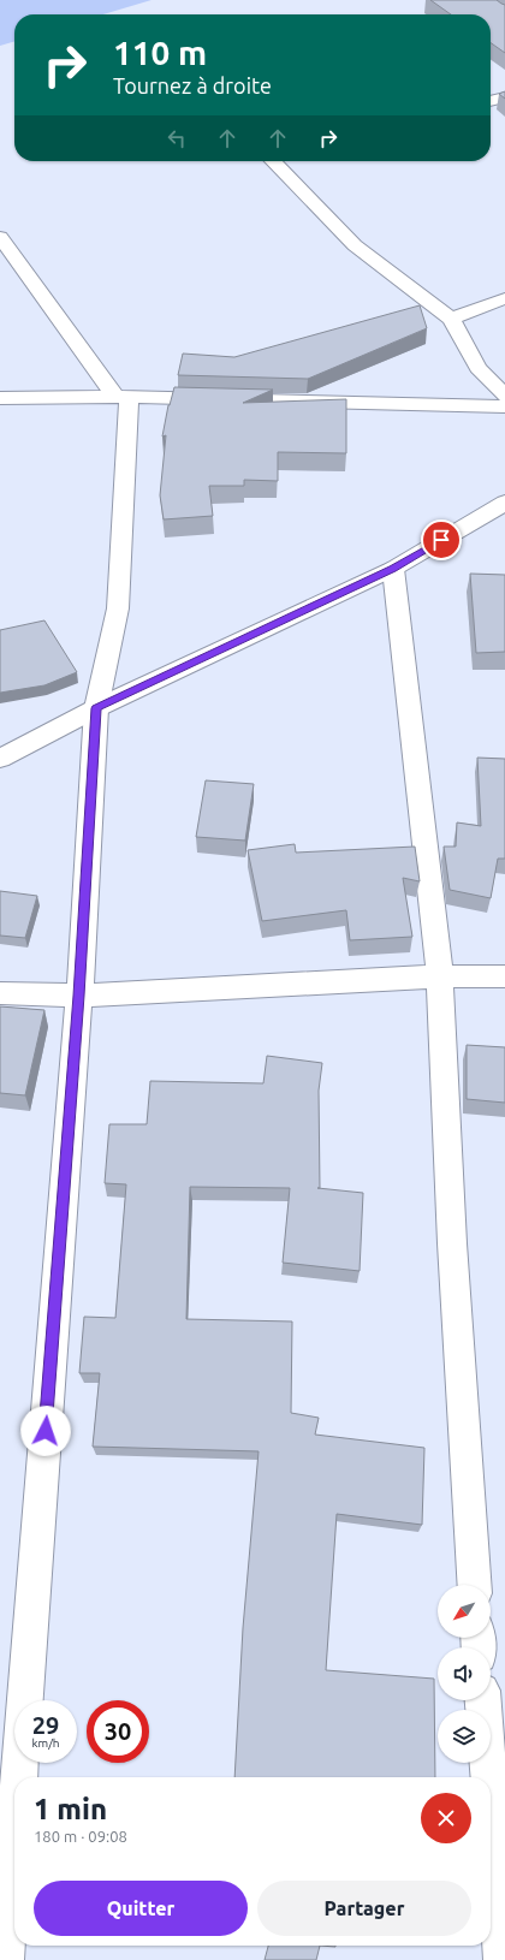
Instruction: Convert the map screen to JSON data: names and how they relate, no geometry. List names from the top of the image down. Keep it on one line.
{"north":"bottom left","page":{"turn":["110 m","Tournez à droite"],"speed":"29 km/h","limit":"30","heading":["1 min","180 m · 09:08"],"buttons":["Quitter","Partager"]}}
